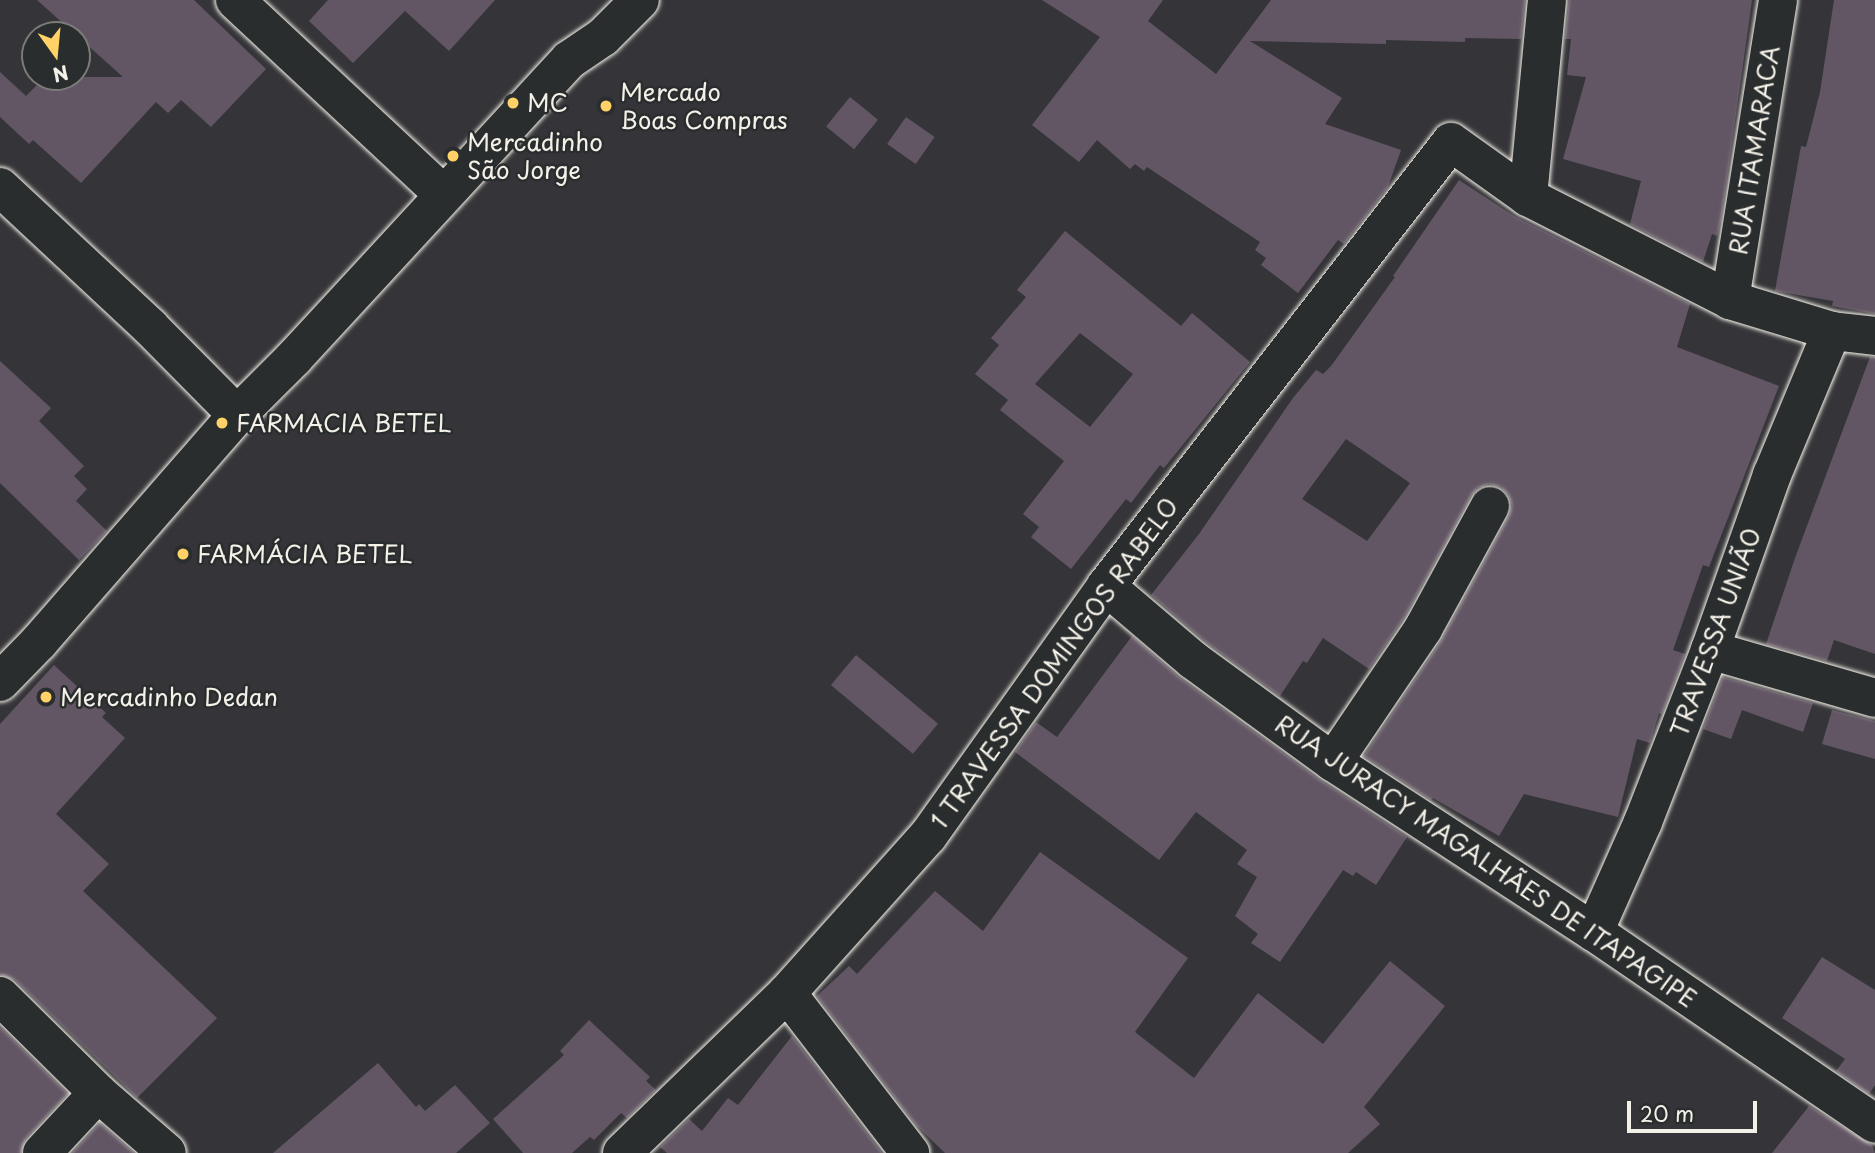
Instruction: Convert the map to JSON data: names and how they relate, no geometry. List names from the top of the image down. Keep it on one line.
{"streets":{"street":["RUA ITAMARACA","TRAVESSA UNIÃO","1 TRAVESSA DOMINGOS RABELO","RUA JURACY MAGALHÃES DE ITAPAGIPE"]},"crossings":[["TRAVESSA UNIÃO","RUA JURACY MAGALHÃES DE ITAPAGIPE"],["1 TRAVESSA DOMINGOS RABELO","RUA JURACY MAGALHÃES DE ITAPAGIPE"]],"places":["MC","Mercado Boas Compras","Mercadinho São Jorge","FARMACIA BETEL","FARMÁCIA BETEL","Mercadinho Dedan"],"scale_bar":"20 m","north":"bottom"}
